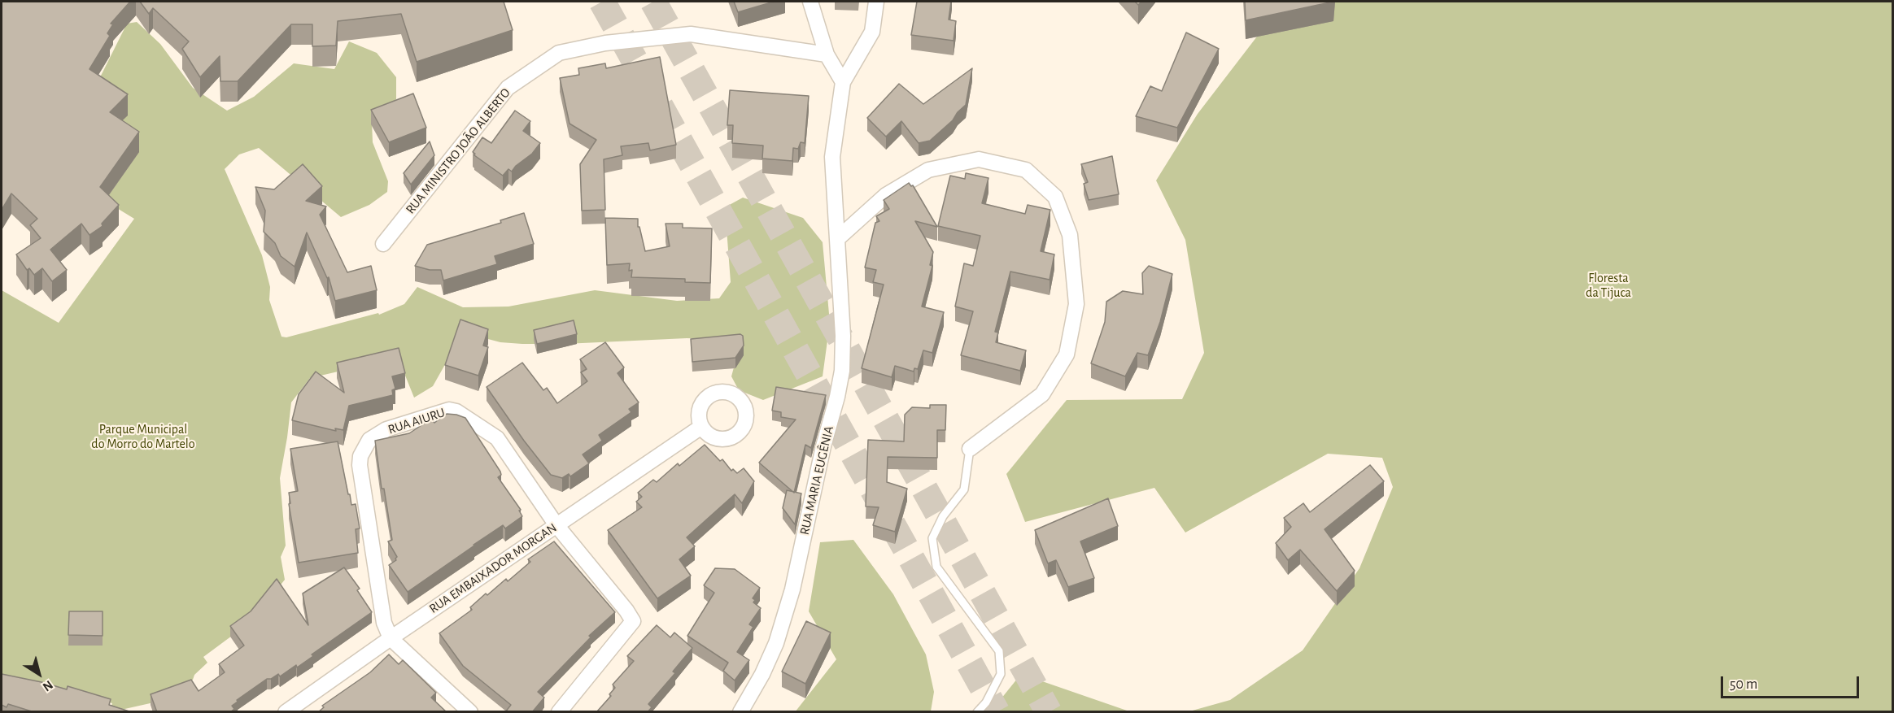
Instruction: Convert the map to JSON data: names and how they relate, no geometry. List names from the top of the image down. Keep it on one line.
{"streets":{"street":["RUA MINISTRO JOÃO ALBERTO","RUA AIURU","RUA MARIA EUGÊNIA","RUA EMBAIXADOR MORGAN"]},"crossings":[["RUA AIURU","RUA EMBAIXADOR MORGAN"]],"parks":["Floresta da Tijuca","Parque Municipal do Morro do Martelo"],"scale_bar":"50 m","north":"bottom right"}
